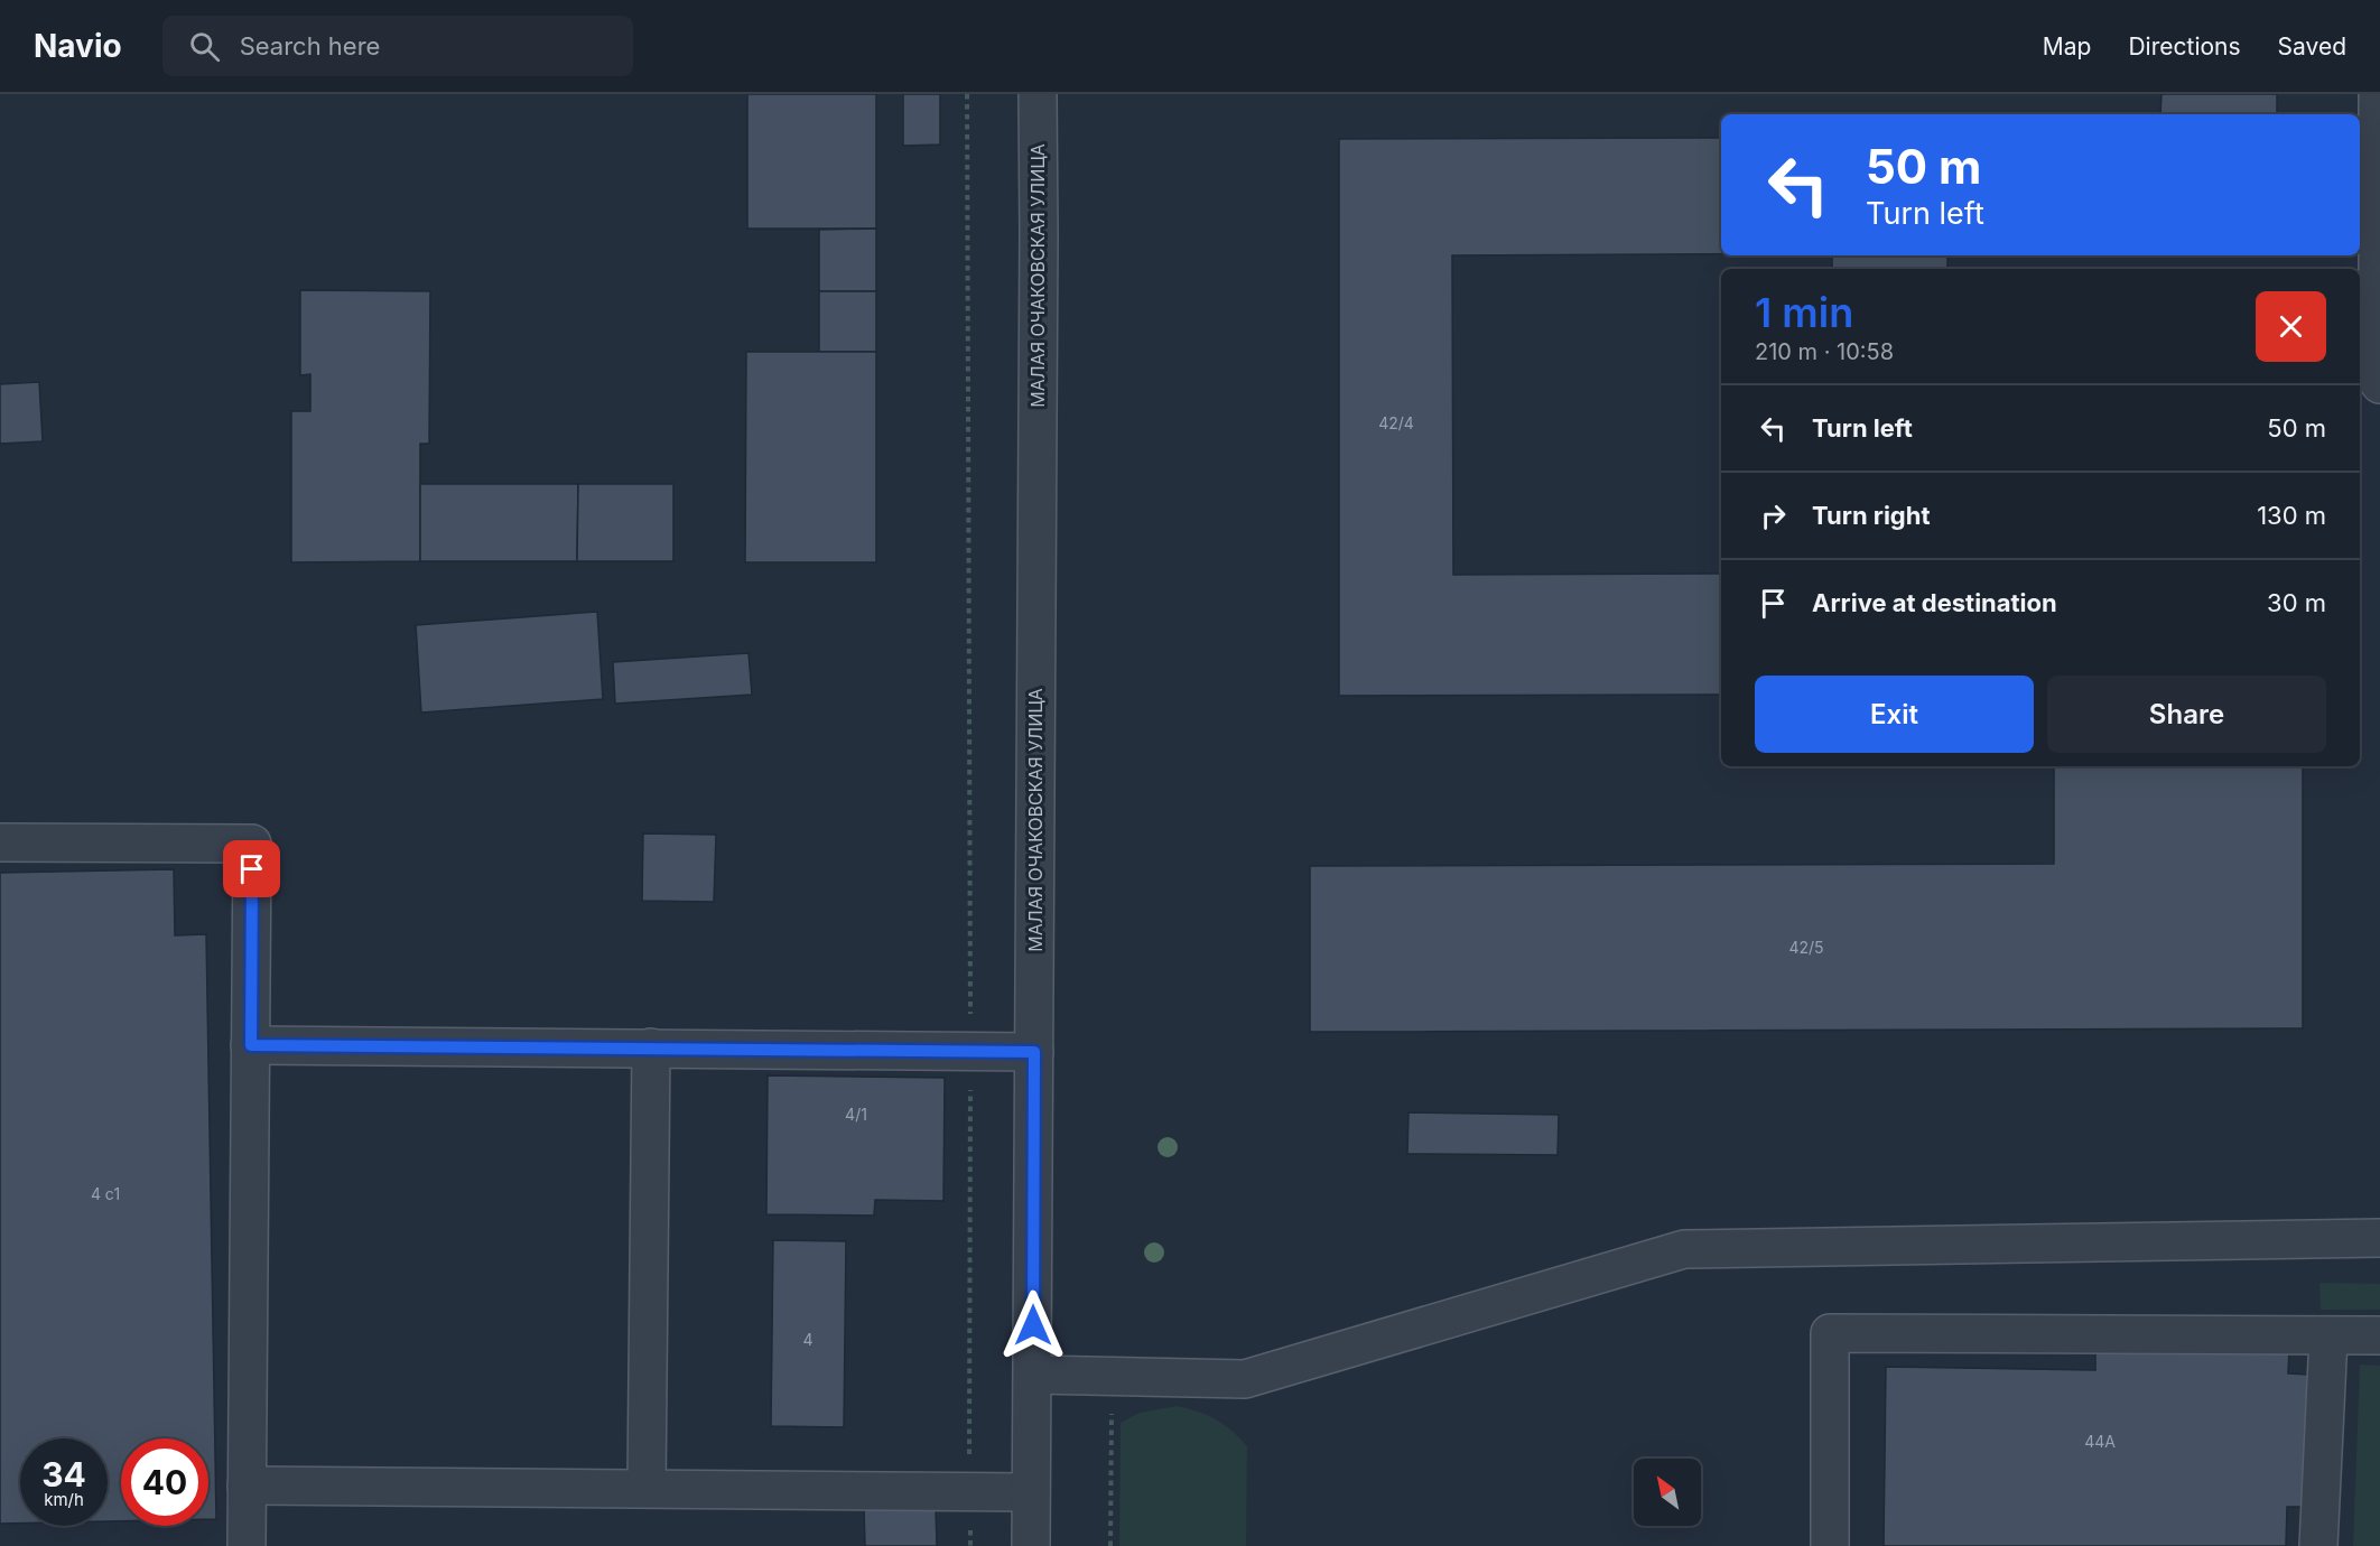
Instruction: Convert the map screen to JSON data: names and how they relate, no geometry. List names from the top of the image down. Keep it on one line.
{"streets":{"street":["МАЛАЯ ОЧАКОВСКАЯ УЛИЦА"]},"house_numbers":["42/4","42/5","4/1","4 с1","4","44А"],"north":"top left","page":{"header":"Navio","search":"Search here","nav":["Map","Directions","Saved"],"turn":["50 m","Turn left"],"heading":["1 min","210 m · 10:58"],"list":[{"name":"Turn left","value":"50 m"},{"name":"Turn right","value":"130 m"},{"name":"Arrive at destination","value":"30 m"}],"buttons":["Exit","Share"],"speed":"34 km/h","limit":"40"}}
